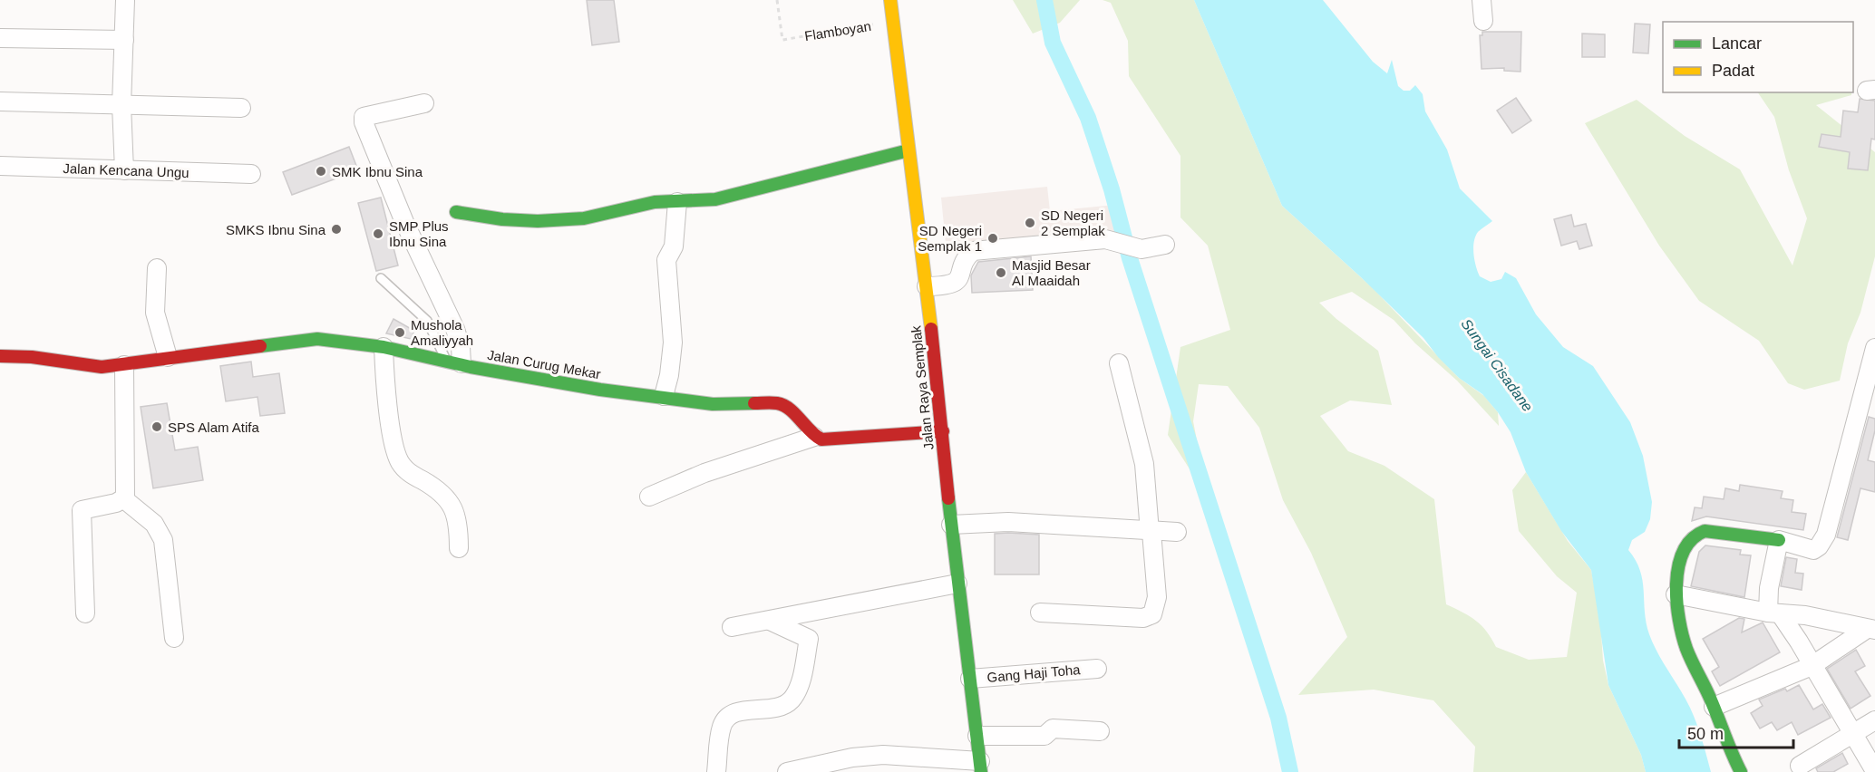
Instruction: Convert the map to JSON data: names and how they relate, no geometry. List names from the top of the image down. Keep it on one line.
{"streets":{"street":["Jalan Kencana Ungu","Jalan Curug Mekar","Jalan Raya Semplak","Gang Haji Toha"],"path":["Flamboyan"]},"crossings":[["Flamboyan","Jalan Raya Semplak"],["Jalan Raya Semplak","Gang Haji Toha"]],"water":["Sungai Cisadane"],"places":["SMK Ibnu Sina","SD Negeri 2 Semplak","SMKS Ibnu Sina","SMP Plus Ibnu Sina","SD Negeri Semplak 1","Masjid Besar Al Maaidah","Mushola Amaliyyah","SPS Alam Atifa"],"legend":["Lancar","Padat"],"scale_bar":"50 m"}
